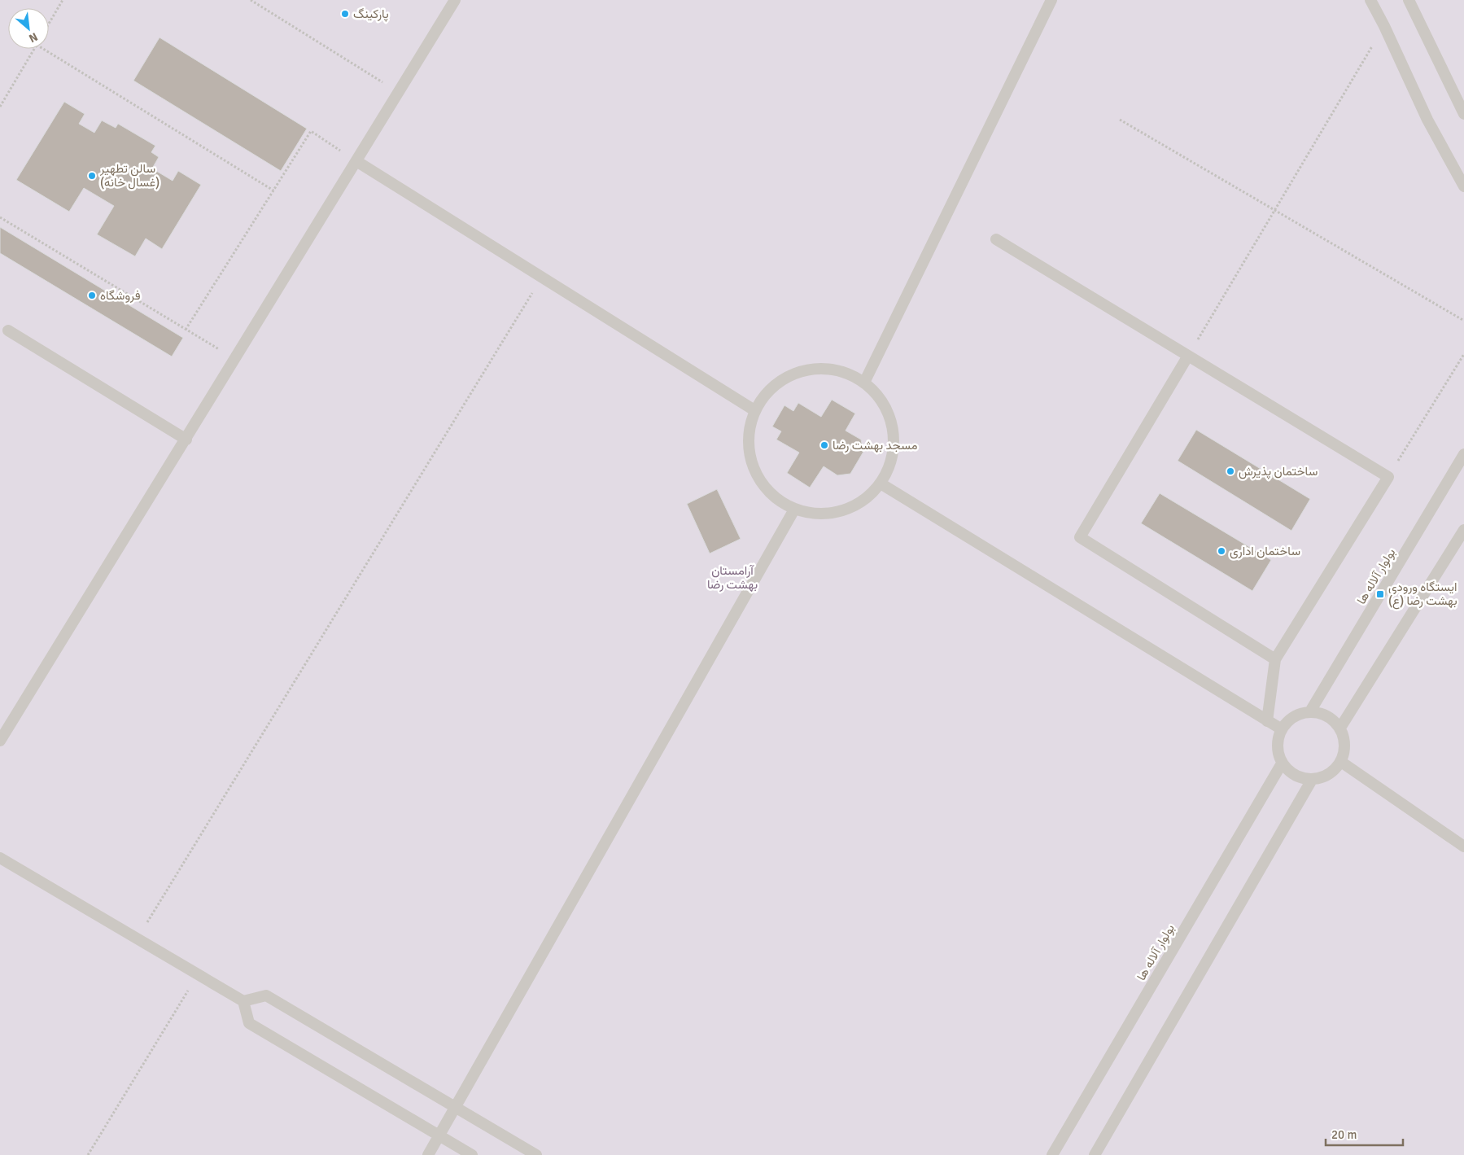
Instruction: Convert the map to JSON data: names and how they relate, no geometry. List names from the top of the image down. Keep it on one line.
{"streets":{"lane":["بولوار آلاله ها"]},"parks":["آرامستان بهشت رضا"],"places":{"other":["پارکینگ","سالن تطهیر (غسال خانه)","فروشگاه","مسجد بهشت رضا","ساختمان پذیرش","ساختمان اداری"],"transit":["ایستگاه ورودی بهشت رضا (ع)"]},"scale_bar":"20 m","north":"bottom right"}
